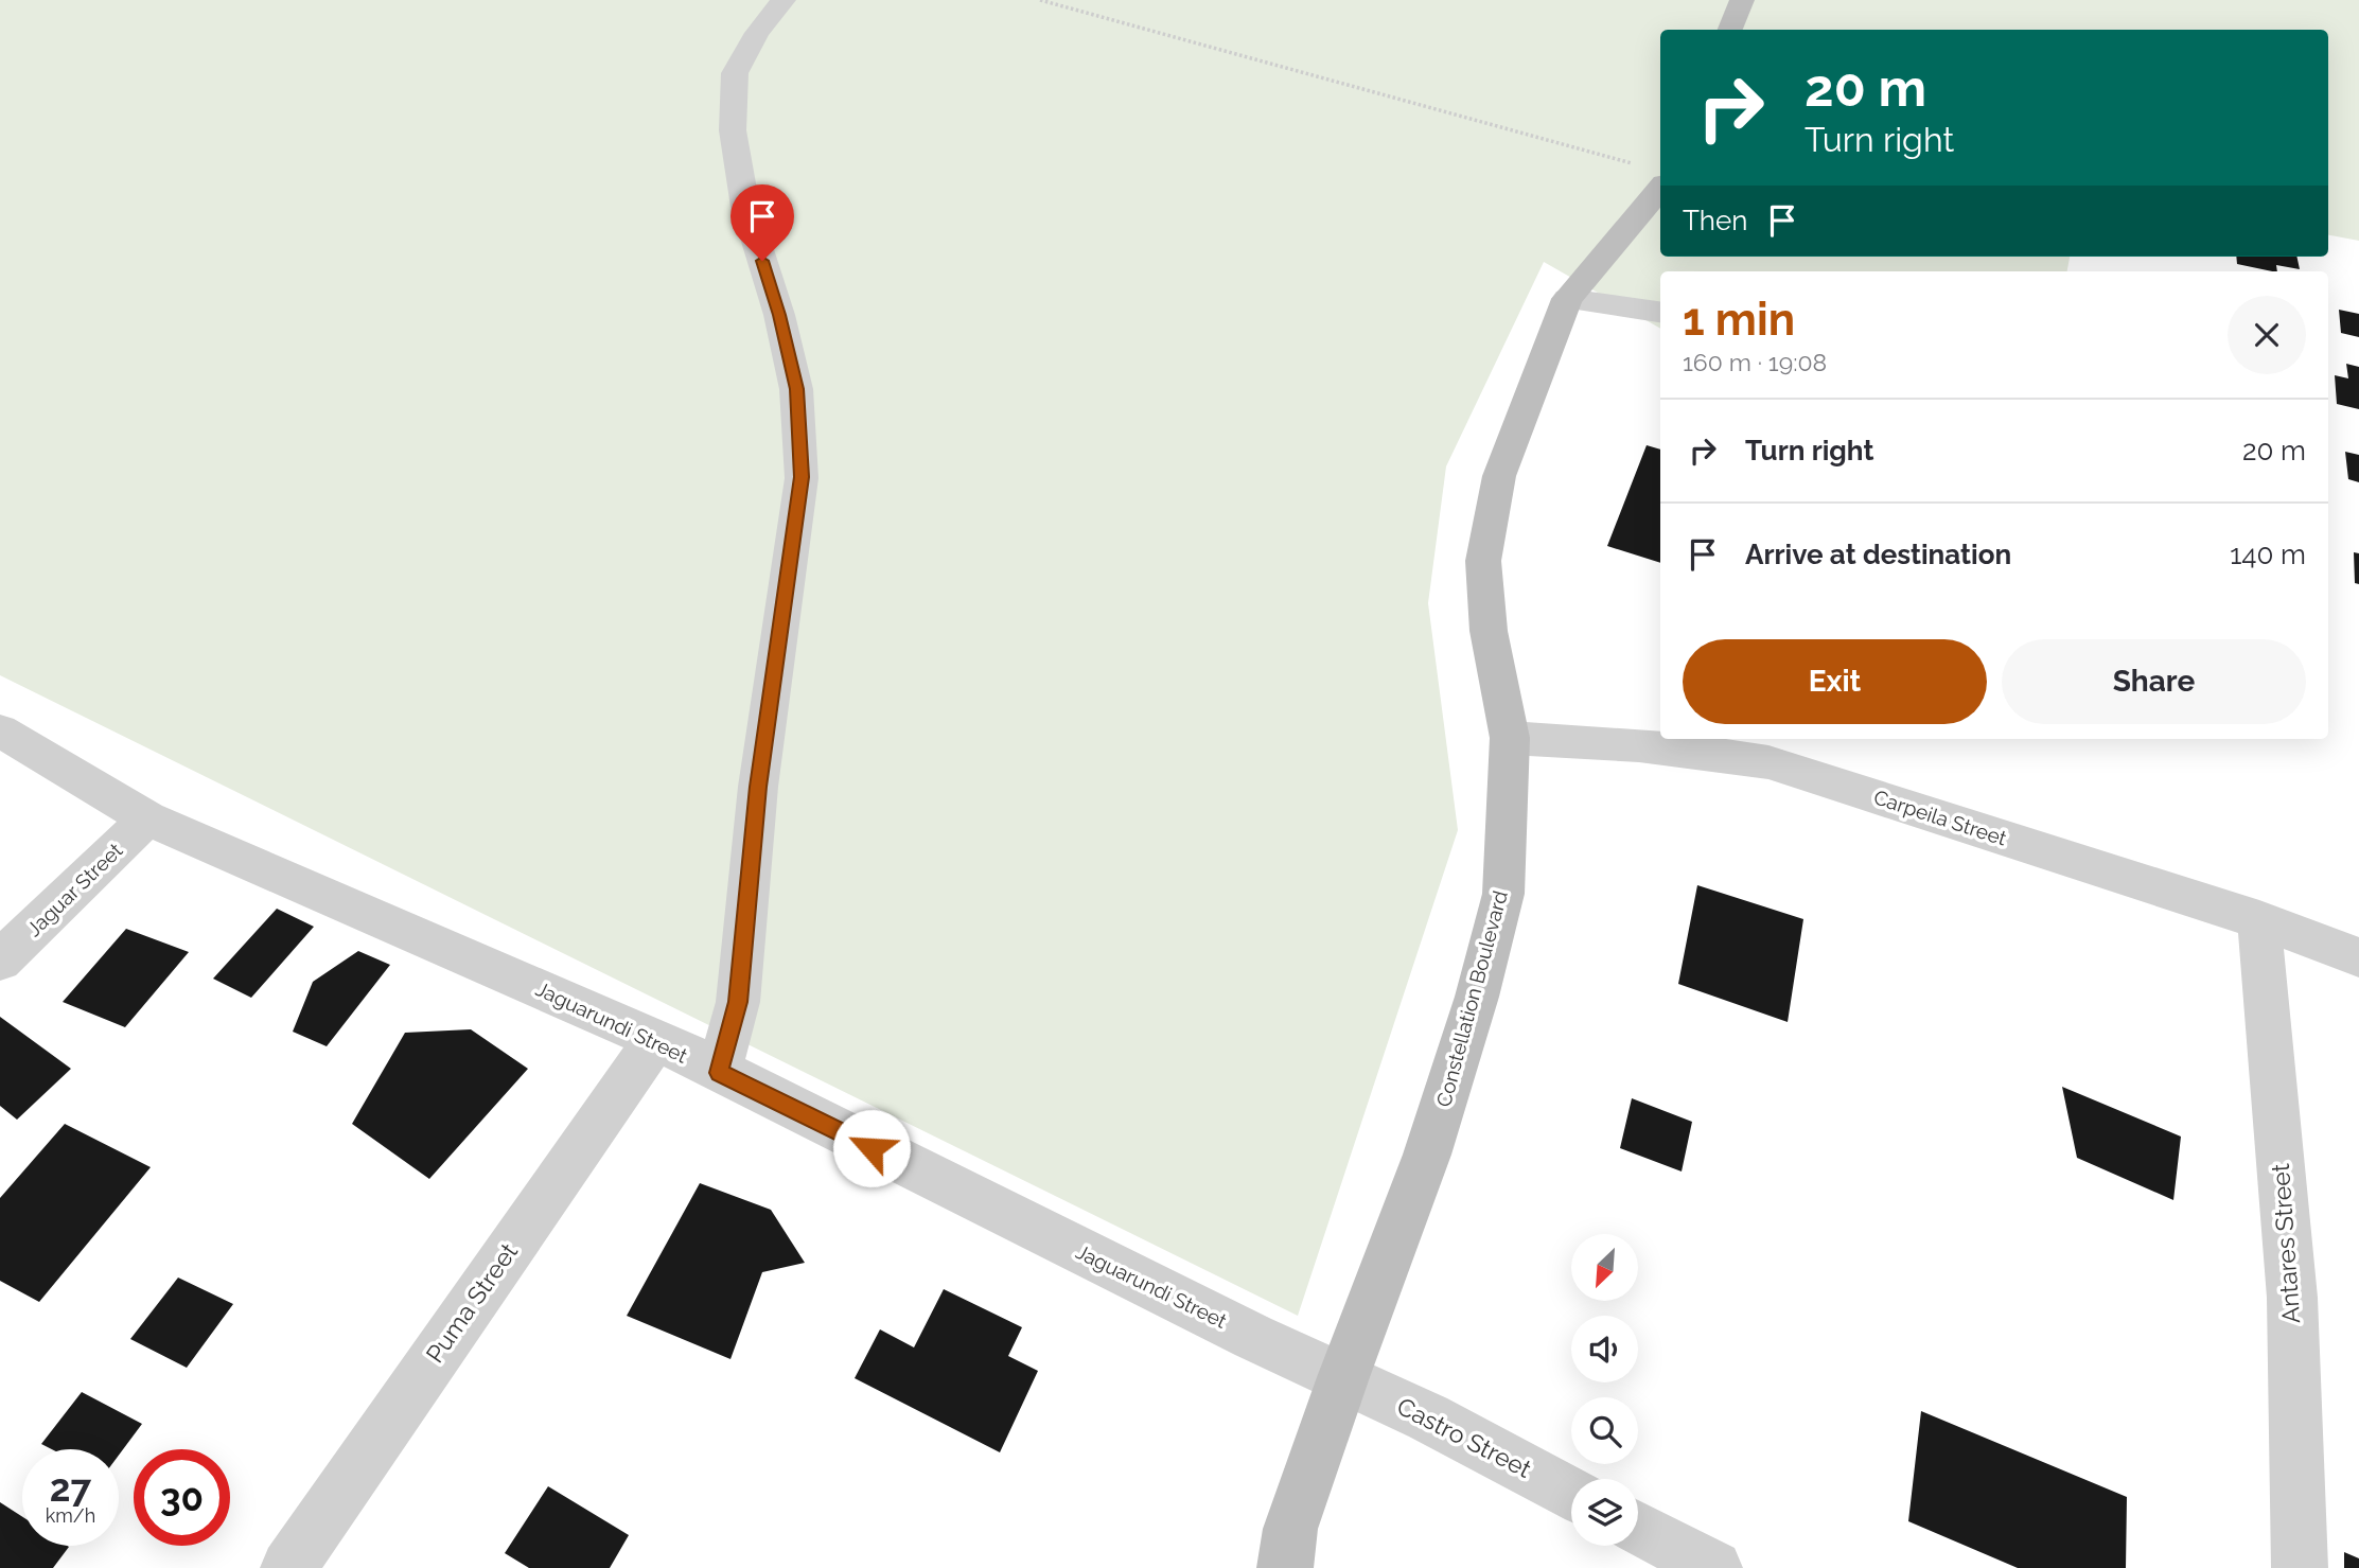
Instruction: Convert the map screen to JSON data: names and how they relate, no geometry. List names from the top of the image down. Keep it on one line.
{"streets":{"street":["Carpeila Street","Jaguar Street","Constellation Boulevard","Jaguarundi Street","Antares Street","Puma Street","Castro Street"]},"crossings":[["Carpeila Street","Constellation Boulevard"],["Carpeila Street","Antares Street"],["Jaguar Street","Jaguarundi Street"],["Constellation Boulevard","Jaguarundi Street"],["Constellation Boulevard","Castro Street"],["Jaguarundi Street","Puma Street"],["Jaguarundi Street","Castro Street"]],"north":"bottom left","page":{"turn":["20 m","Turn right"],"then":"Then","heading":["1 min","160 m · 19:08"],"list":[{"name":"Turn right","value":"20 m"},{"name":"Arrive at destination","value":"140 m"}],"buttons":["Exit","Share"],"speed":"27 km/h","limit":"30"}}
